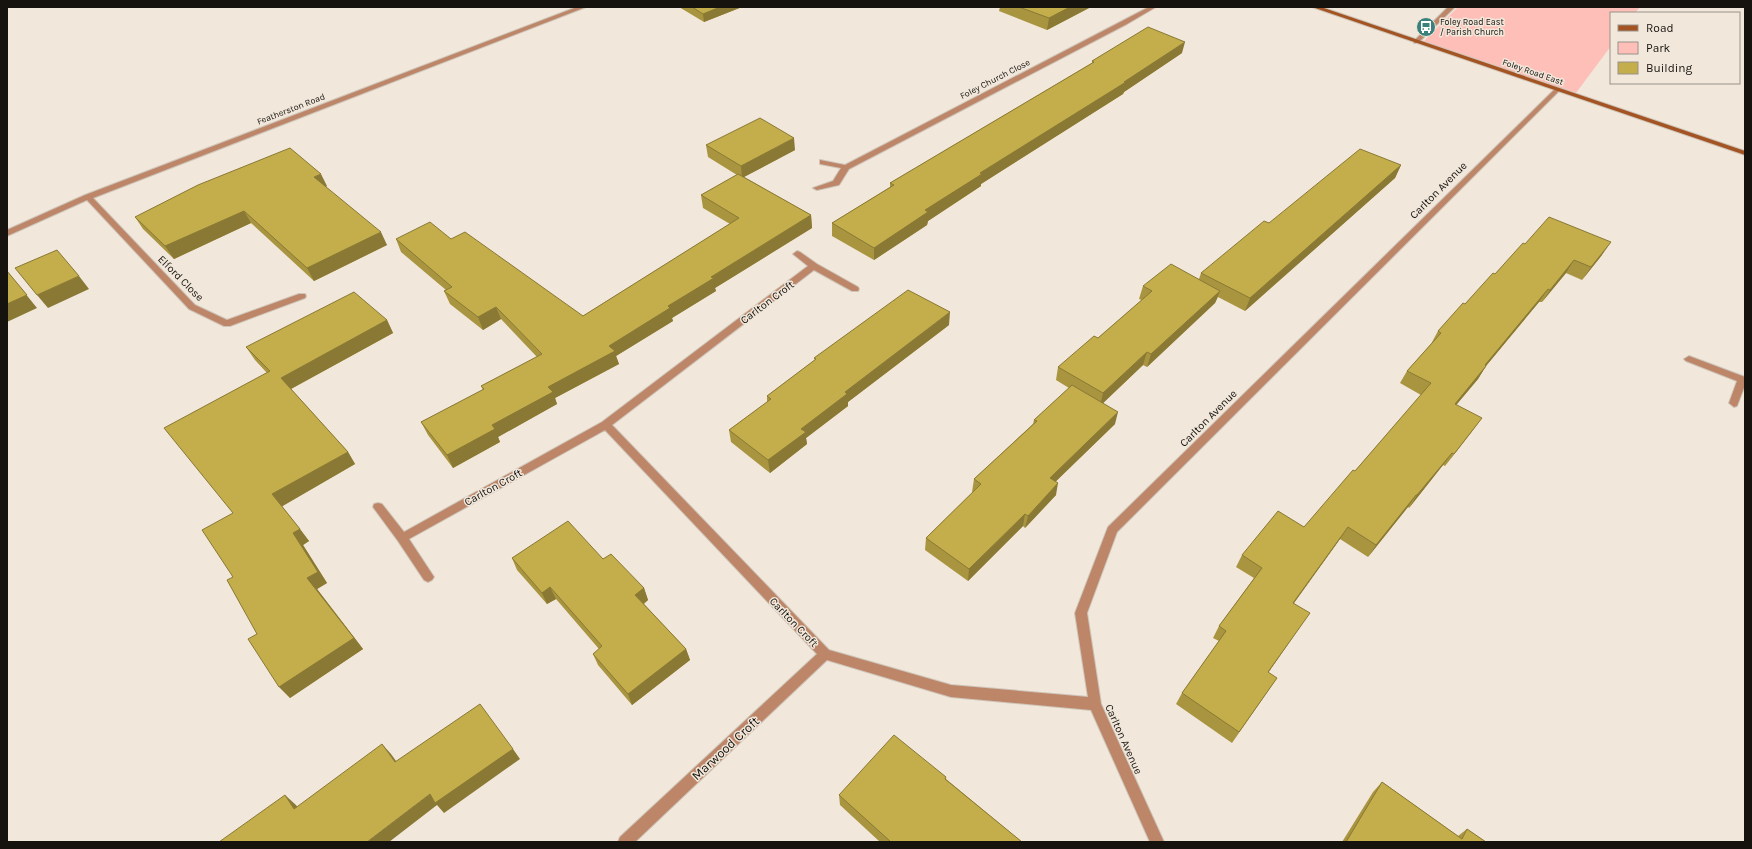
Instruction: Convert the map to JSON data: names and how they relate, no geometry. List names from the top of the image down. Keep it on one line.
{"streets":{"main road":["Foley Road East"],"street":["Foley Church Close","Featherston Road","Carlton Avenue","Elford Close","Carlton Croft","Marwood Croft"]},"crossings":[["Foley Road East","Carlton Avenue"],["Featherston Road","Elford Close"],["Carlton Avenue","Carlton Croft"],["Carlton Croft","Marwood Croft"]],"places":{"bus stop":["Foley Road East / Parish Church"]},"legend":["Road","Park","Building"]}
